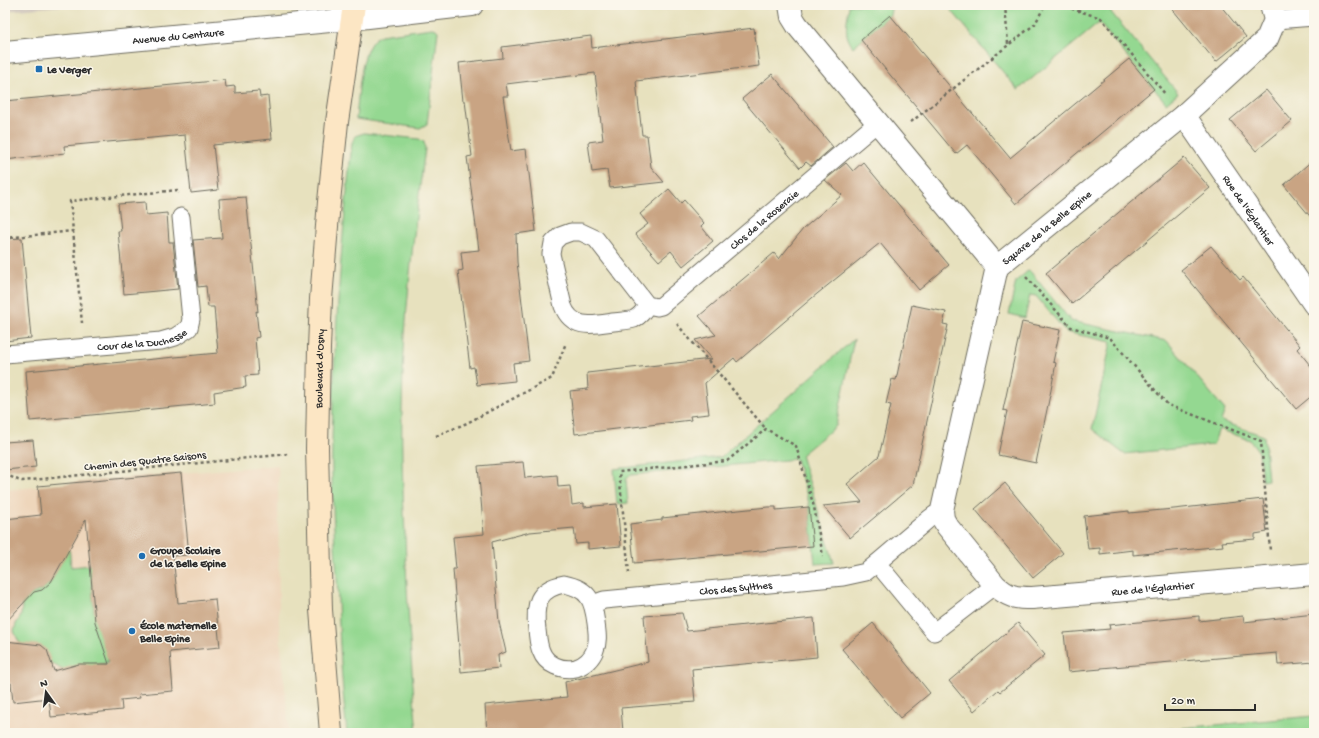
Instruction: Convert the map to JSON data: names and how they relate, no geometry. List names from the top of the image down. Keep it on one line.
{"streets":{"main road":["Boulevard d'Osny"],"street":["Avenue du Centaure","Rue de l'Églantier","Square de la Belle Epine"],"lane":["Clos de la Roseraie","Cour de la Duchesse","Clos des Sylthes"],"path":["Chemin des Quatre Saisons"]},"crossings":[["Avenue du Centaure","Boulevard d'Osny"],["Rue de l'Églantier","Square de la Belle Epine"],["Clos de la Roseraie","Square de la Belle Epine"]],"places":{"transit":["Le Verger"],"other":["Groupe Scolaire de la Belle Epine","École maternelle Belle Epine"]},"scale_bar":"20 m","north":"top"}
